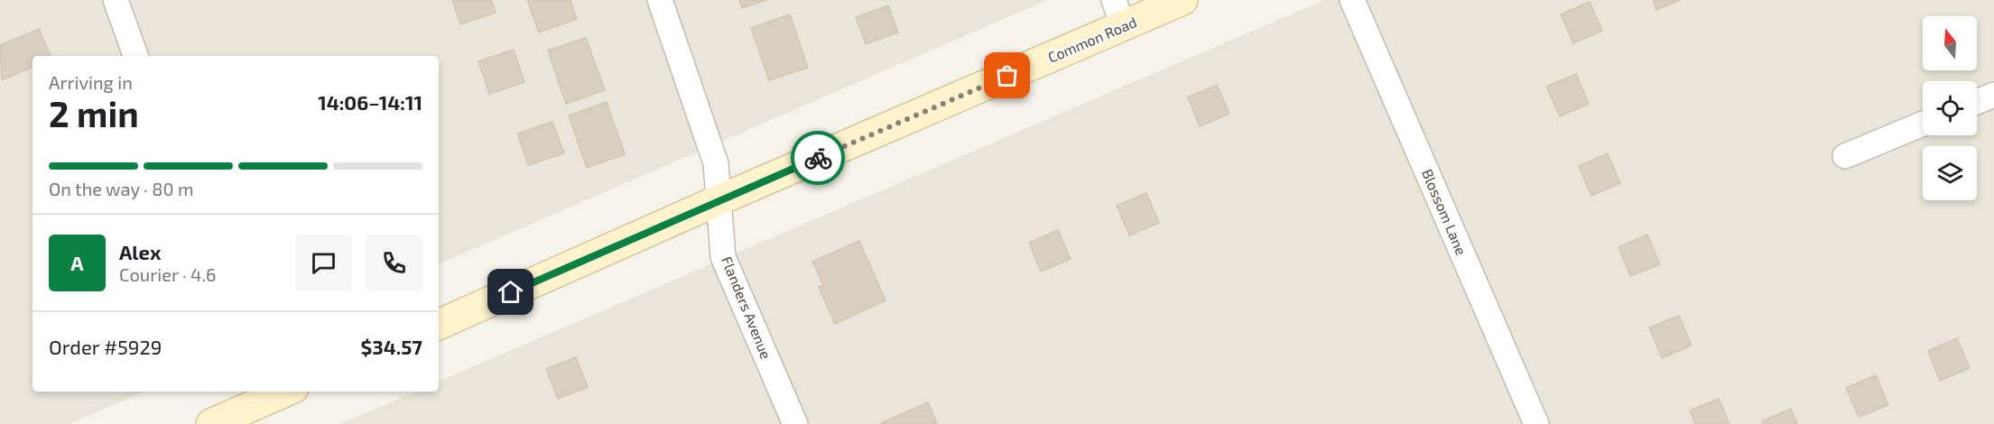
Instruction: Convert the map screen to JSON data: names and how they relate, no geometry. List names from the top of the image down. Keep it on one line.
{"streets":{"street":["Common Road","Blossom Lane","Flanders Avenue"]},"crossings":[["Common Road","Flanders Avenue"]],"north":"top","page":{"heading":["2 min","Arriving in","14:06–14:11"],"panel":["Alex","Courier · 4.6","Order #5929","$34.57"],"bar":"On the way · 80 m","round":"A"}}
